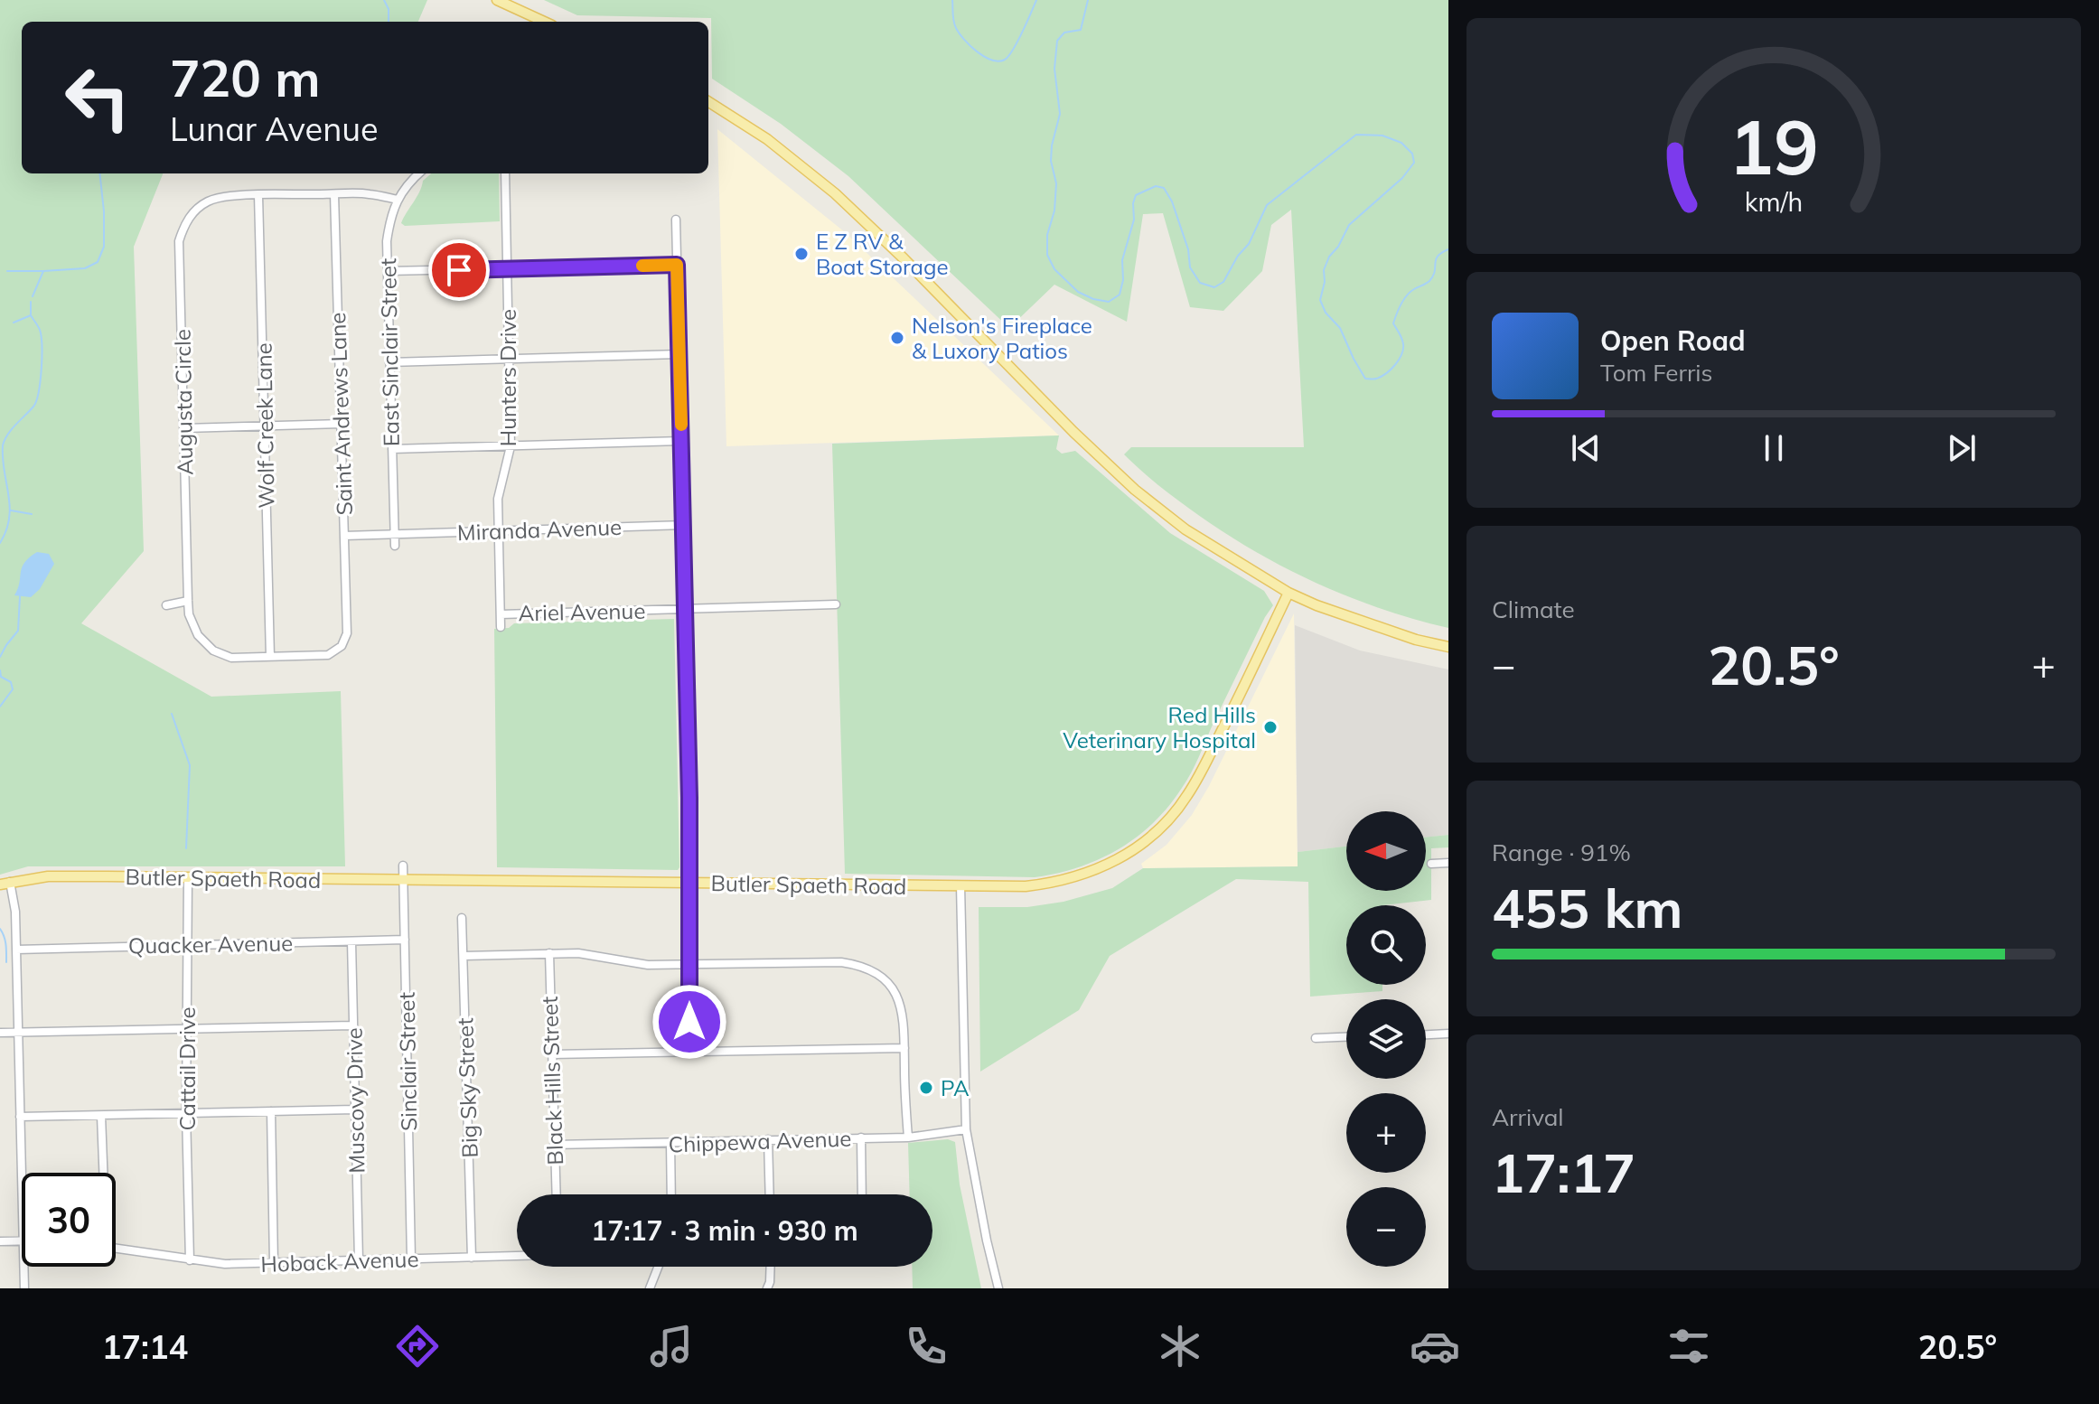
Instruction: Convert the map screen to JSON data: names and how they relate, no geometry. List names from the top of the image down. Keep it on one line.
{"streets":{"main road":["Butler Spaeth Road"],"street":["East Sinclair Street","Hunters Drive","Augusta Circle","Saint Andrews Lane","Wolf Creek Lane","Miranda Avenue","Ariel Avenue","Quacker Avenue","Sinclair Street","Cattail Drive","Black Hills Street","Big Sky Street","Muscovy Drive","Chippewa Avenue","Hoback Avenue"]},"crossings":[["East Sinclair Street","Augusta Circle"],["East Sinclair Street","Miranda Avenue"],["Hunters Drive","Miranda Avenue"],["Hunters Drive","Ariel Avenue"],["Augusta Circle","Saint Andrews Lane"],["Augusta Circle","Wolf Creek Lane"],["Saint Andrews Lane","Miranda Avenue"],["Butler Spaeth Road","Sinclair Street"],["Butler Spaeth Road","Cattail Drive"],["Quacker Avenue","Sinclair Street"],["Quacker Avenue","Cattail Drive"],["Quacker Avenue","Muscovy Drive"],["Sinclair Street","Hoback Avenue"],["Cattail Drive","Hoback Avenue"],["Black Hills Street","Chippewa Avenue"],["Big Sky Street","Hoback Avenue"],["Muscovy Drive","Hoback Avenue"]],"places":["E Z RV & Boat Storage","Nelson's Fireplace & Luxory Patios","Red Hills Veterinary Hospital","PA"],"north":"left","page":{"turn":["720 m","Lunar Avenue"],"song":["Open Road","Tom Ferris"],"tile":["Climate",["Range · 91%","455 km"],["Arrival","17:17"]],"heat":["−","20.5°","+"],"map_buttons":["+","−"],"limit":"30","trip":"17:17 · 3 min · 930 m","tabs":["17:14","20.5°"],"gauge":["19","km/h"]}}
